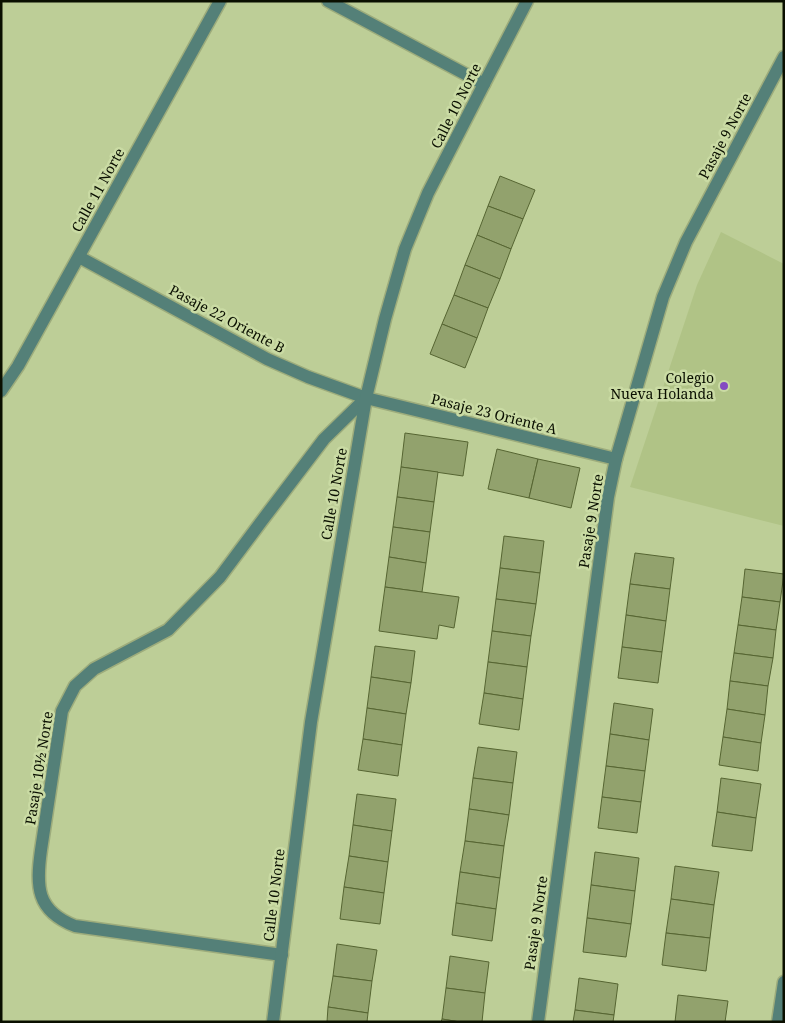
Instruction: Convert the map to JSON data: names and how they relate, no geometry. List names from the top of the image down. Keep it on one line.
{"streets":{"street":["Calle 10 Norte","Pasaje 9 Norte","Calle 11 Norte","Pasaje 22 Oriente B","Pasaje 23 Oriente A","Pasaje 10½ Norte"]},"crossings":[["Calle 10 Norte","Pasaje 22 Oriente B"],["Calle 10 Norte","Pasaje 23 Oriente A"],["Calle 10 Norte","Pasaje 10½ Norte"],["Pasaje 9 Norte","Pasaje 23 Oriente A"],["Calle 11 Norte","Pasaje 22 Oriente B"],["Pasaje 22 Oriente B","Pasaje 23 Oriente A"],["Pasaje 22 Oriente B","Pasaje 10½ Norte"],["Pasaje 23 Oriente A","Pasaje 10½ Norte"]],"places":["Colegio Nueva Holanda"]}
